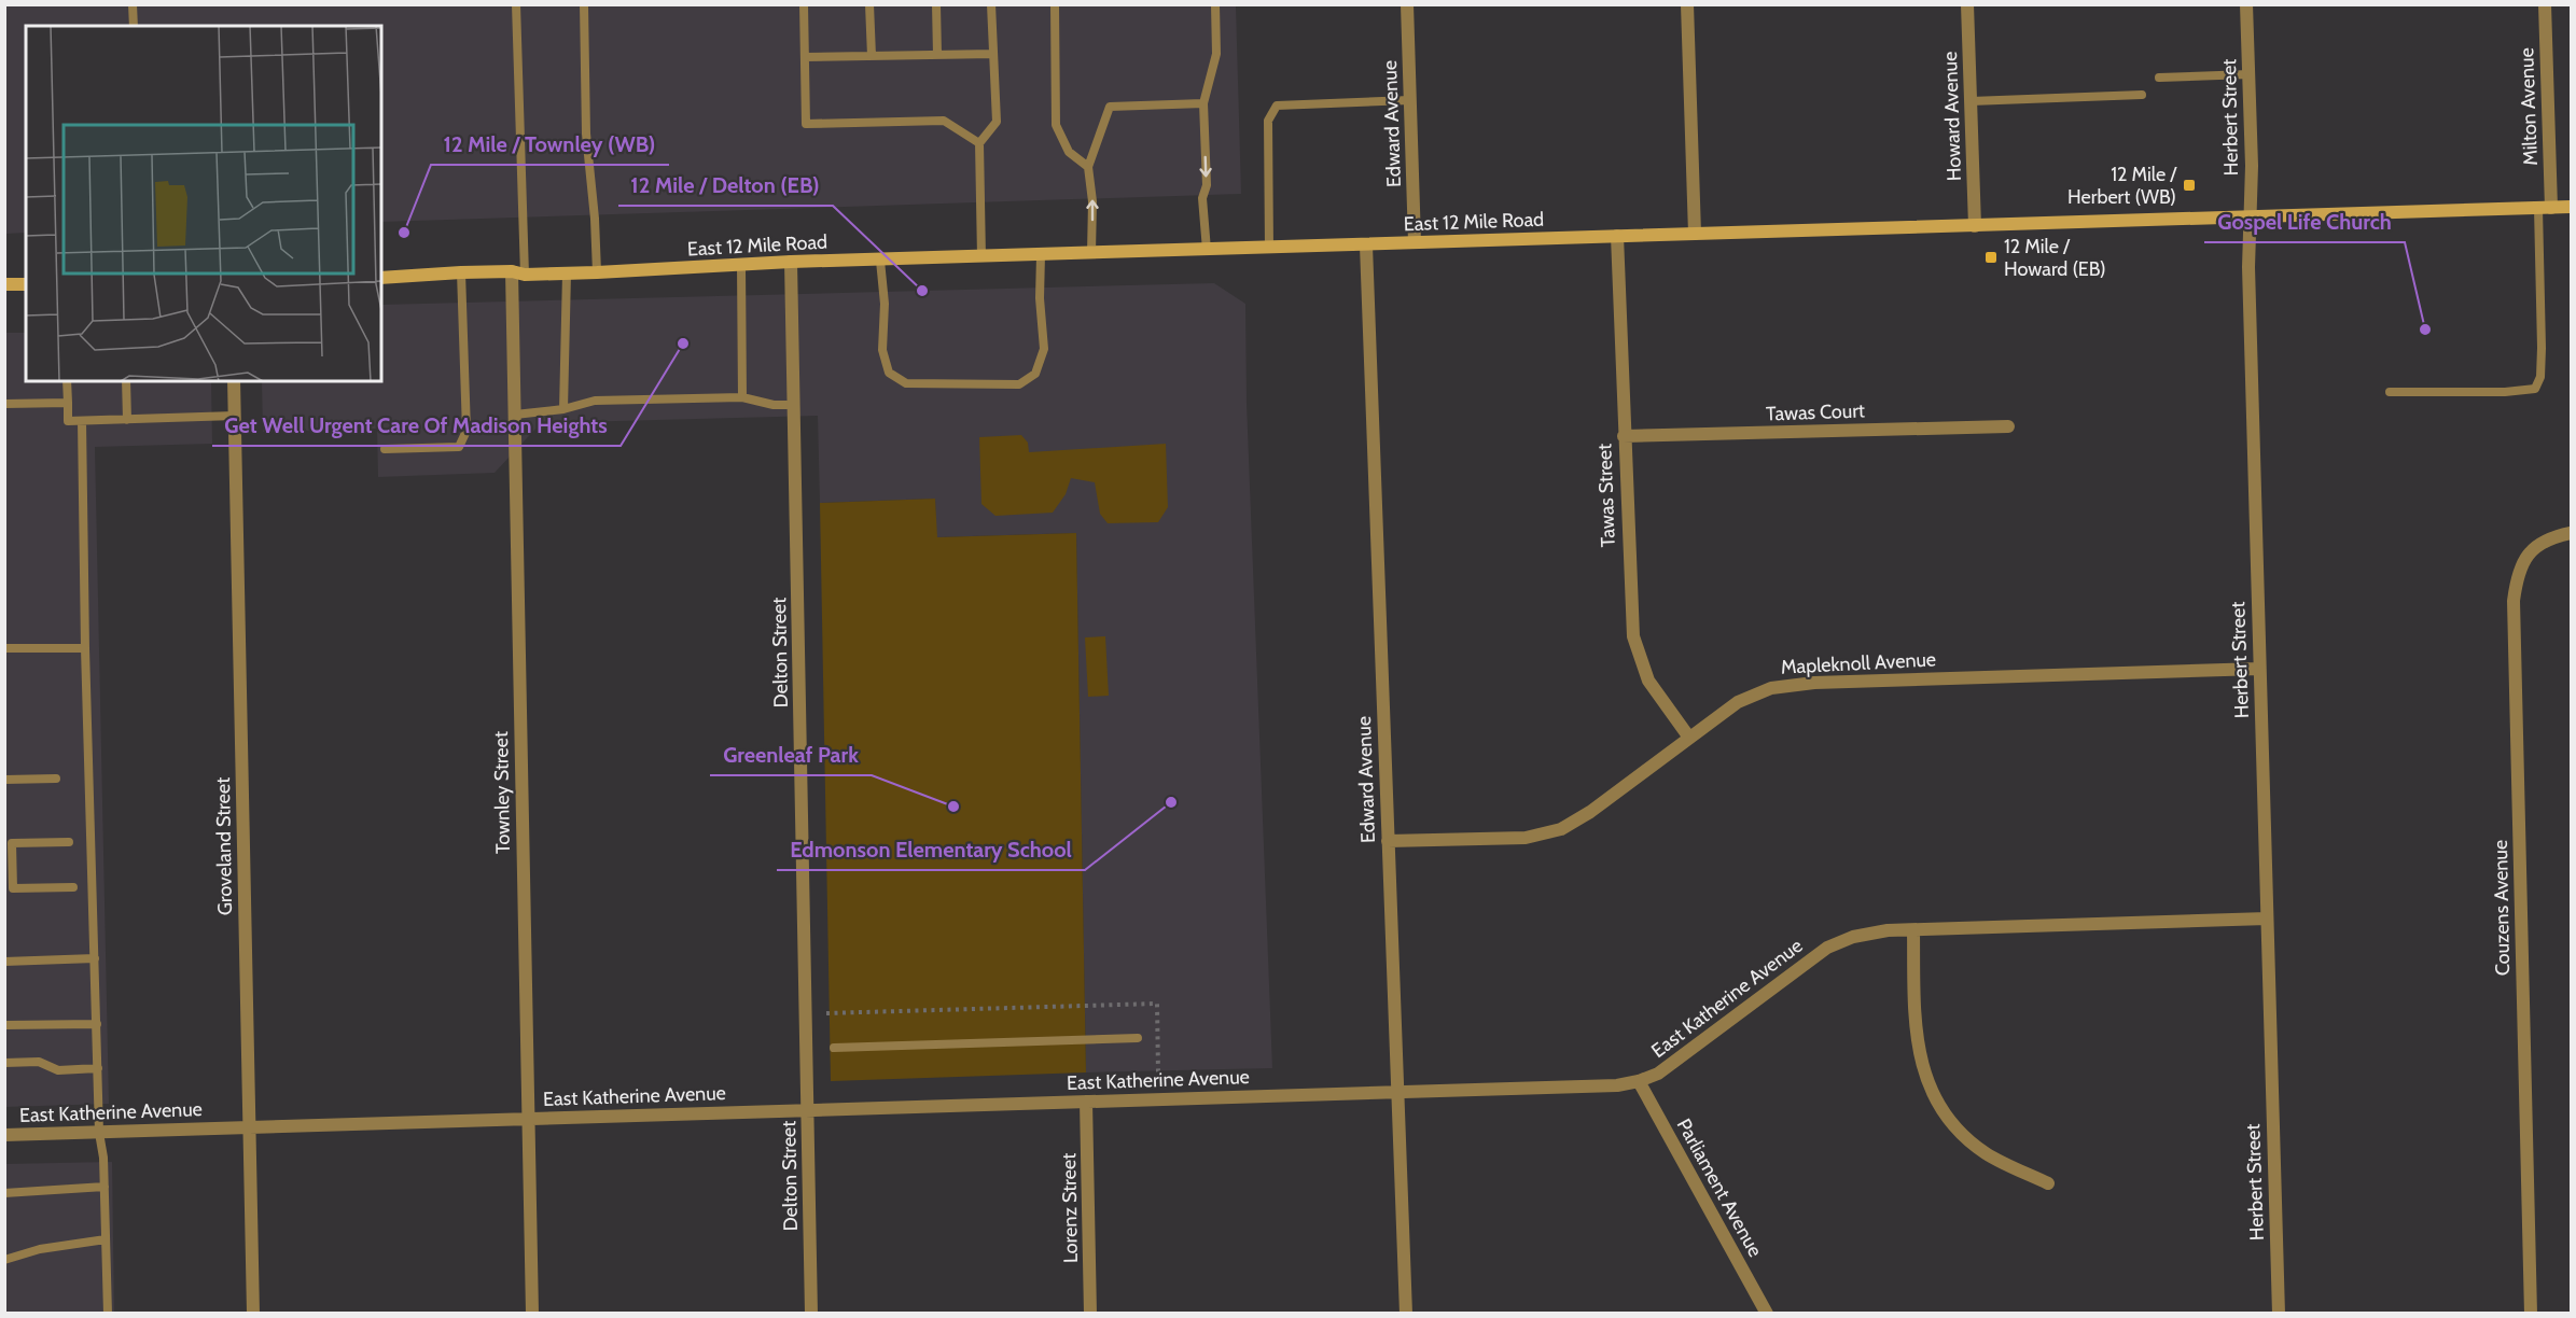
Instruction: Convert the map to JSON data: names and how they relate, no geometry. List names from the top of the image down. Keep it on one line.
{"streets":{"main road":["East 12 Mile Road"],"street":["Milton Avenue","Howard Avenue","Herbert Street","Edward Avenue","Tawas Court","Tawas Street","Delton Street","Mapleknoll Avenue","Townley Street","Groveland Street","Couzens Avenue","East Katherine Avenue","Parliament Avenue","Lorenz Street"]},"crossings":[["Milton Avenue","East 12 Mile Road"],["Howard Avenue","East 12 Mile Road"],["Herbert Street","East 12 Mile Road"],["Herbert Street","Mapleknoll Avenue"],["Herbert Street","East Katherine Avenue"],["Edward Avenue","East 12 Mile Road"],["Edward Avenue","Mapleknoll Avenue"],["Edward Avenue","East Katherine Avenue"],["East 12 Mile Road","Tawas Street"],["East 12 Mile Road","Delton Street"],["East 12 Mile Road","Townley Street"],["Tawas Court","Tawas Street"],["Tawas Street","Mapleknoll Avenue"],["Delton Street","East Katherine Avenue"],["Townley Street","East Katherine Avenue"],["Groveland Street","East Katherine Avenue"],["East Katherine Avenue","Parliament Avenue"],["East Katherine Avenue","Lorenz Street"]],"places":{"transit":["12 Mile / Herbert (WB)","12 Mile / Howard (EB)"],"other":["12 Mile / Townley (WB)","12 Mile / Delton (EB)","Gospel Life Church","Get Well Urgent Care Of Madison Heights","Edmonson Elementary School","Greenleaf Park"]}}
